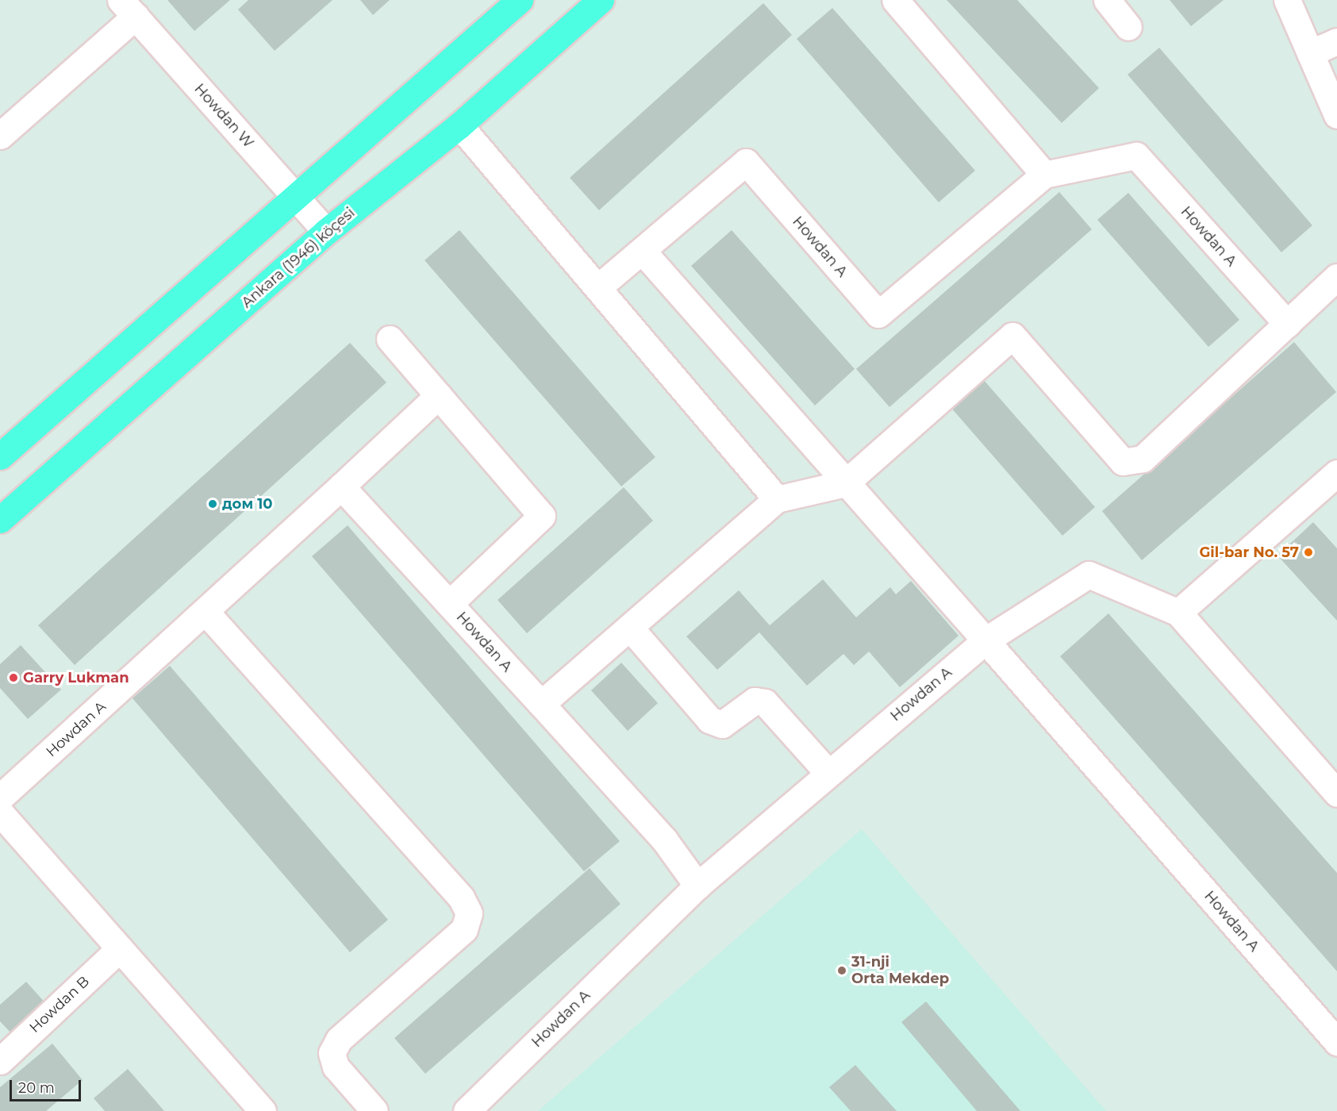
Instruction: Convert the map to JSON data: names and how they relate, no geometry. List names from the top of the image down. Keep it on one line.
{"streets":{"main road":["Ankara (1946) köçesi"],"street":["Howdan W","Howdan A","Howdan B"]},"crossings":[["Howdan W","Ankara (1946) köçesi"]],"places":["дом 10","Gil-bar No. 57","Garry Lukman","31-nji Orta Mekdep"],"scale_bar":"20 m"}
